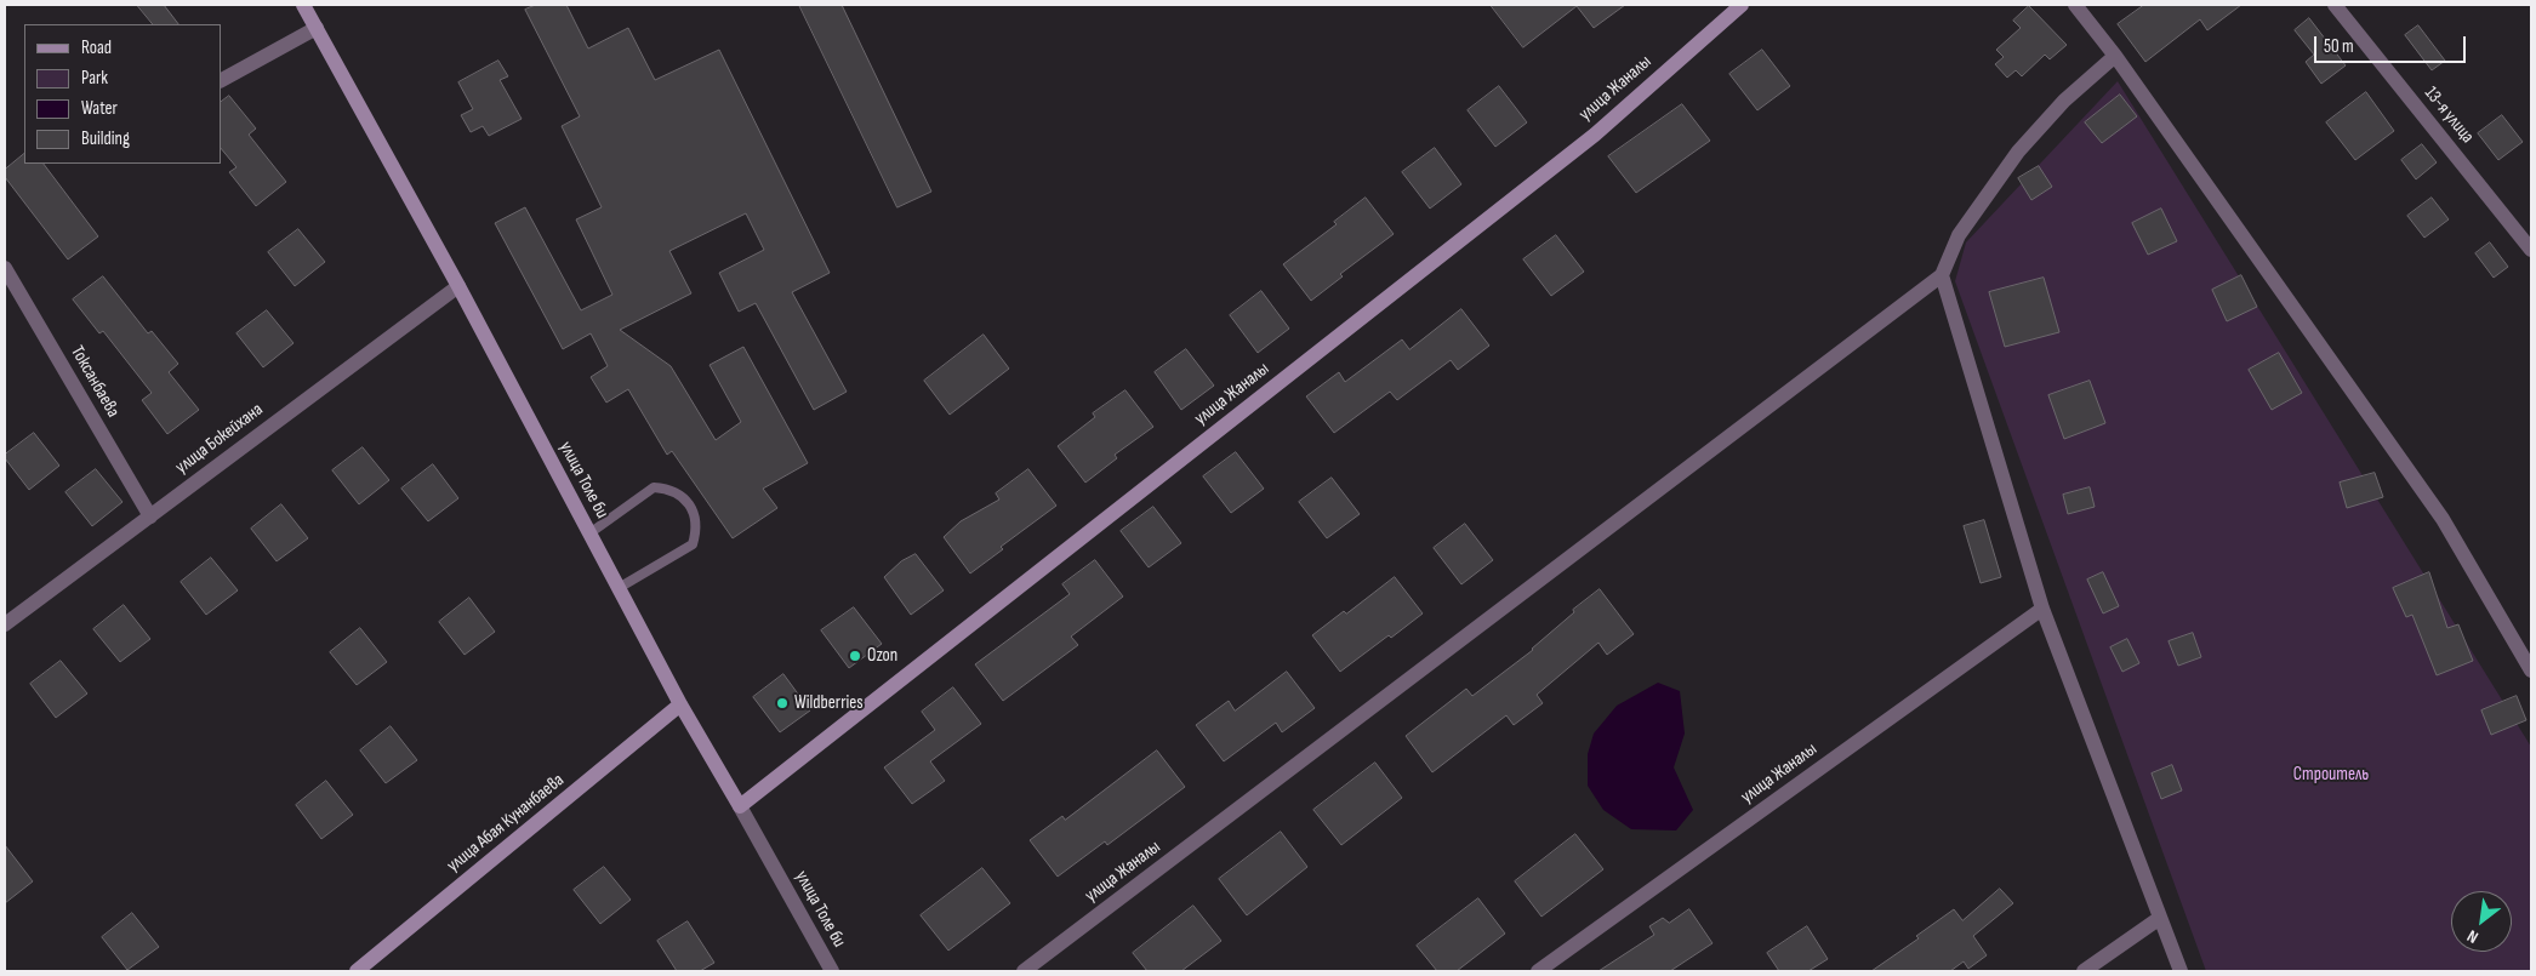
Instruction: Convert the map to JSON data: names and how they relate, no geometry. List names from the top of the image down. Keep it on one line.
{"streets":{"street":["улица Жаналы","13-я улица","Токсанбаева","улица Бокейхана","улица Толе би","улица Абая Кунанбаева"]},"crossings":[["улица Жаналы","улица Толе би"],["Токсанбаева","улица Бокейхана"],["улица Бокейхана","улица Толе би"],["улица Толе би","улица Абая Кунанбаева"]],"parks":["Строитель"],"places":["Ozon","Wildberries"],"legend":["Road","Park","Water","Building"],"scale_bar":"50 m","north":"bottom left"}
